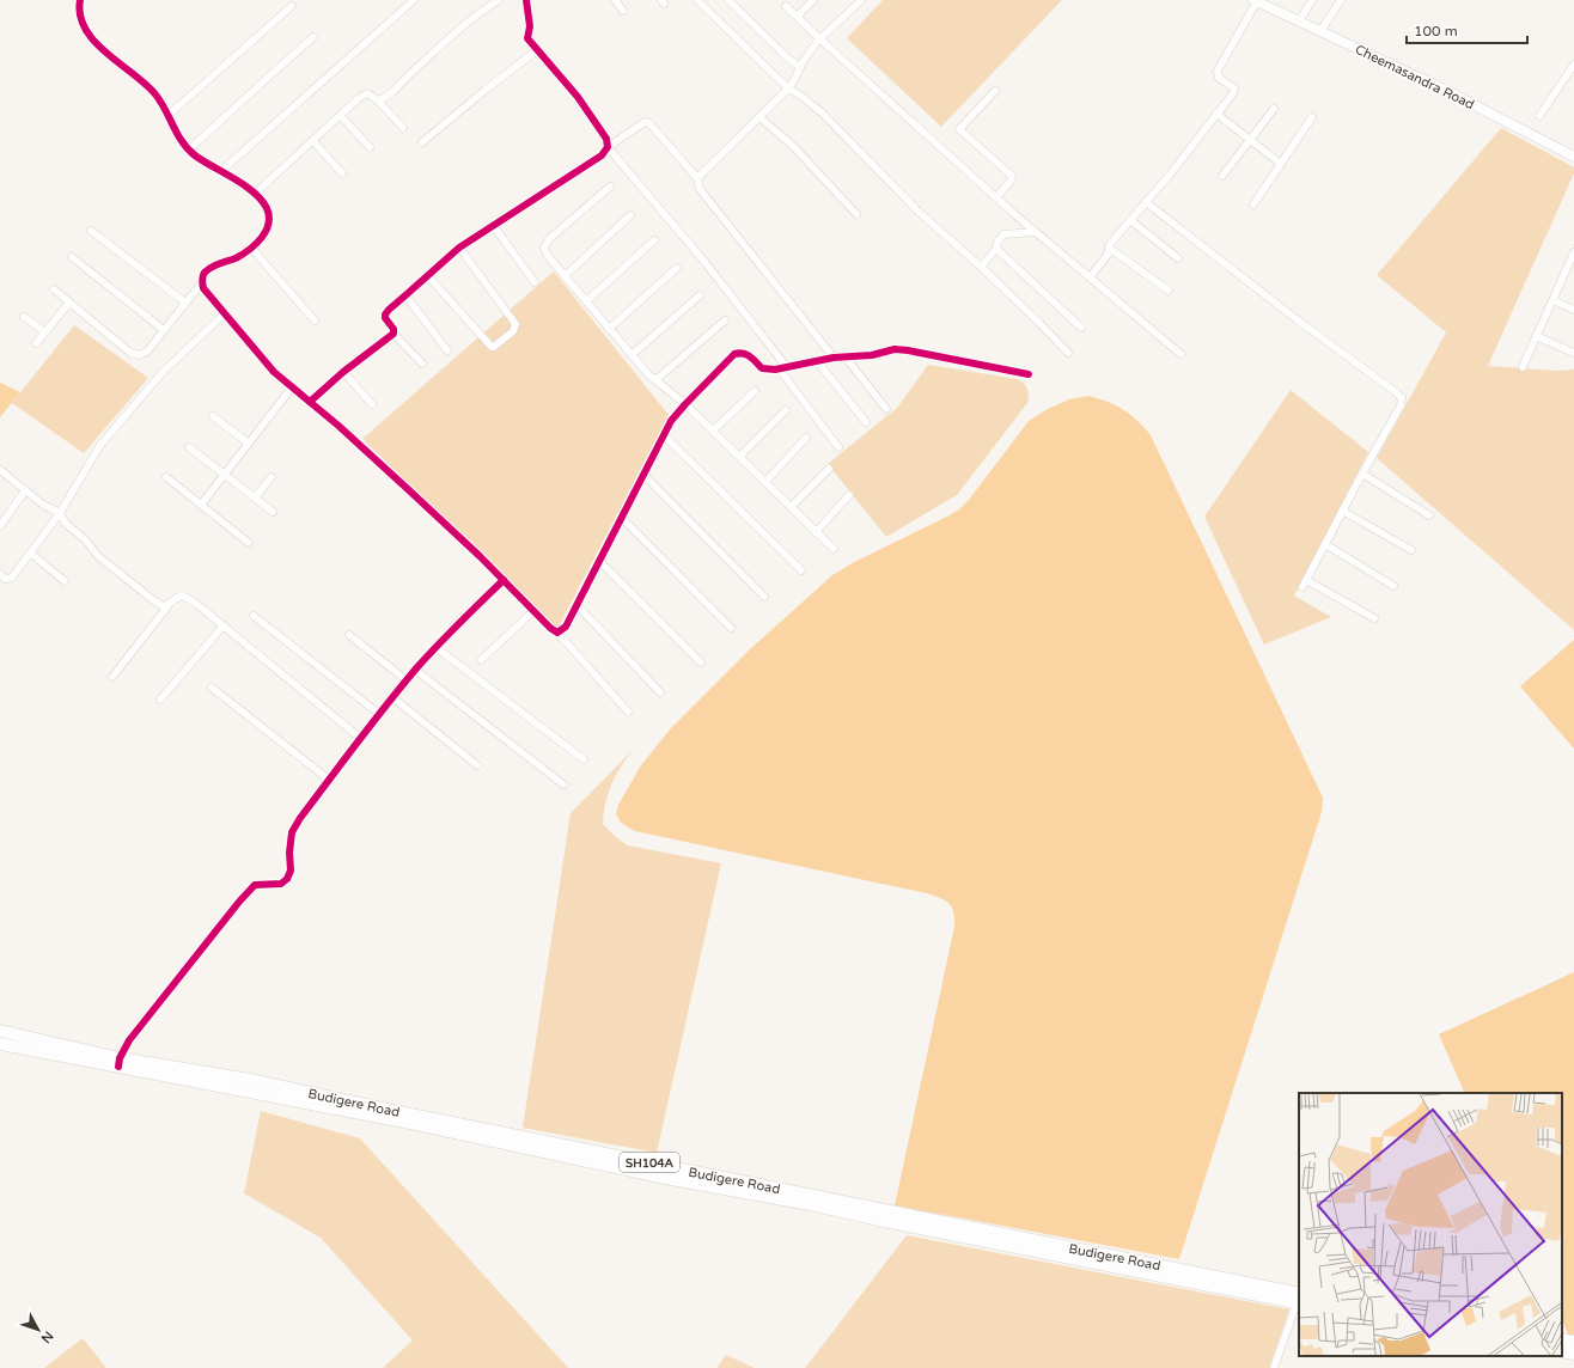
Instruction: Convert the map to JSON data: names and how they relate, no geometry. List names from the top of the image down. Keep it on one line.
{"streets":{"main road":["Budigere Road","SH104A"],"street":["Cheemasandra Road"]},"scale_bar":"100 m","north":"bottom right"}
